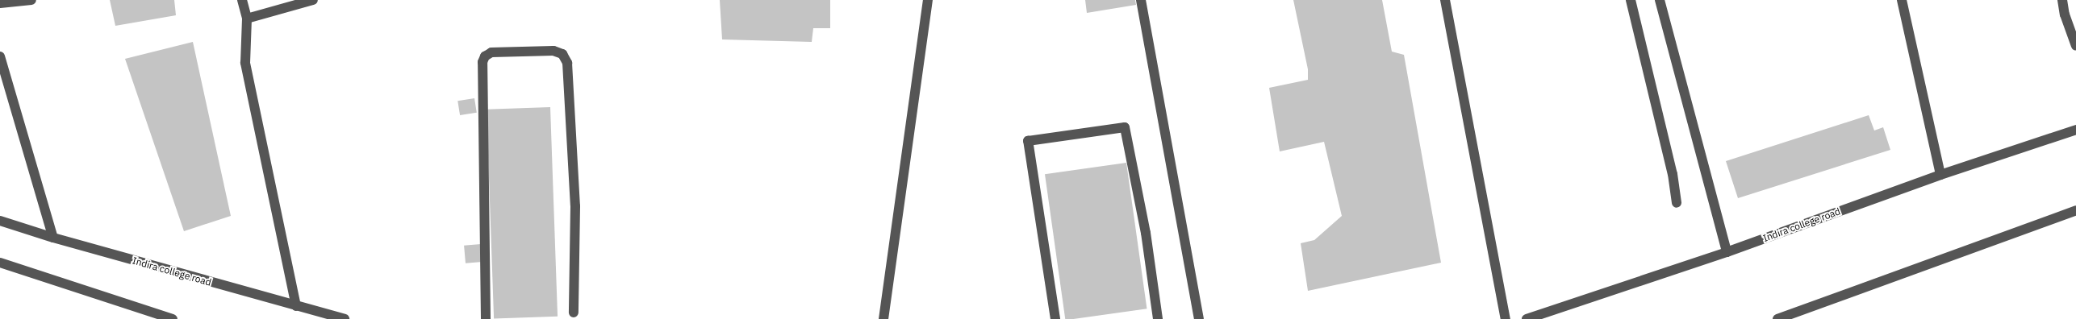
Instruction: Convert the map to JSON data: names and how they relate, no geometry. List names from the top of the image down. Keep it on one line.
{"streets":{"street":["Indira college road"]}}
